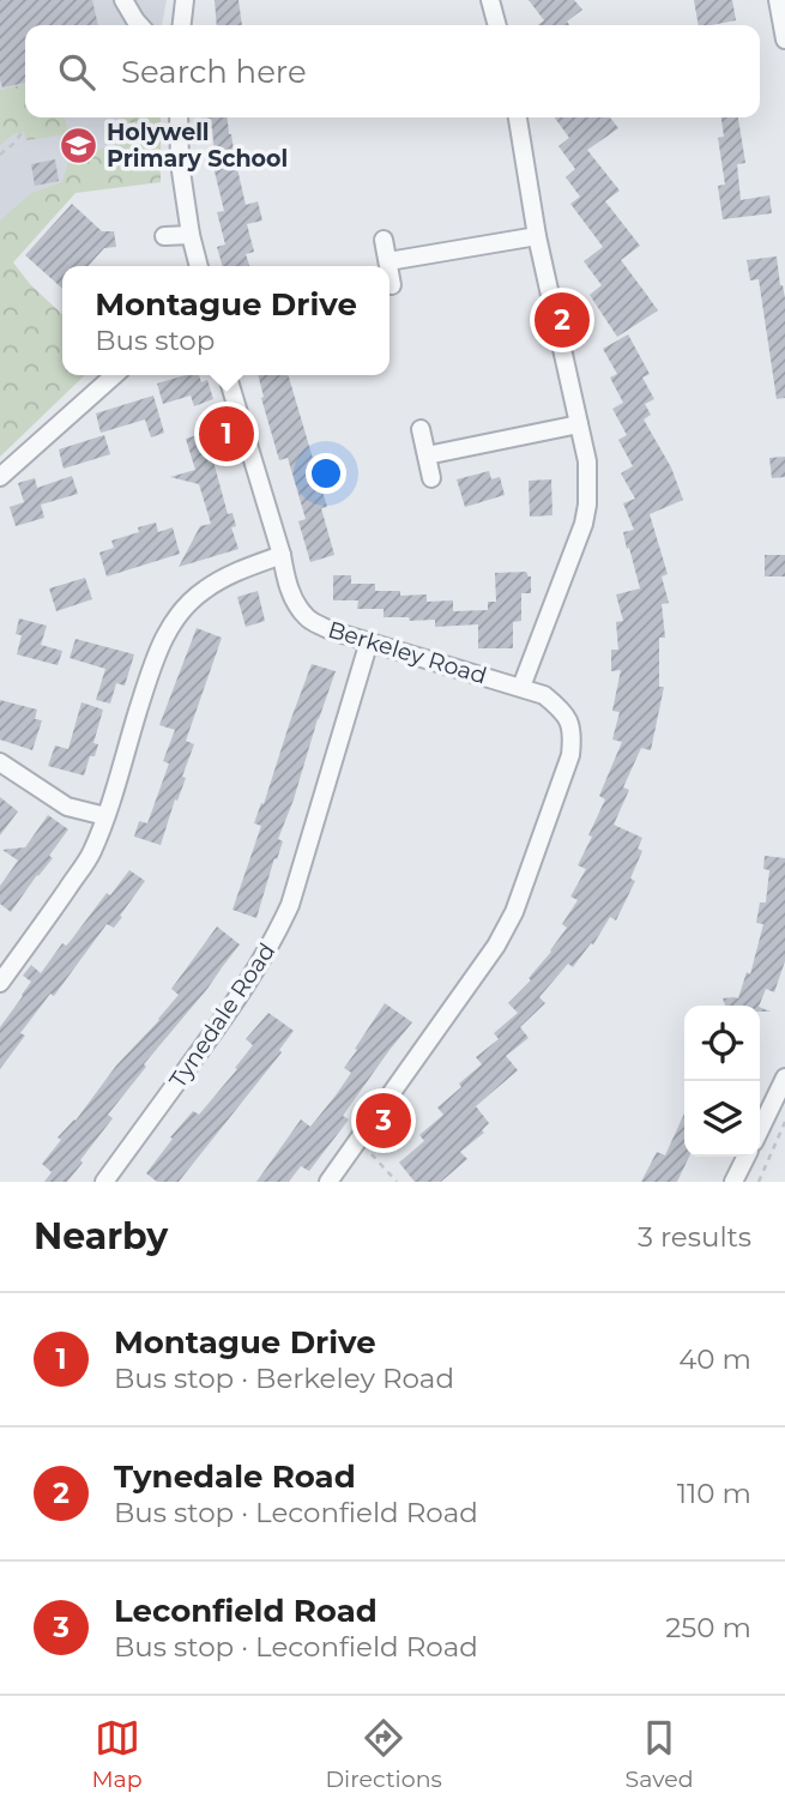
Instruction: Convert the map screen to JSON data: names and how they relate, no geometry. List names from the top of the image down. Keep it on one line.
{"streets":{"street":["Berkeley Road","Tynedale Road"]},"crossings":[["Berkeley Road","Tynedale Road"]],"places":{"school or university":["Holywell Primary School"]},"page":{"search":"Search here","popup":["Montague Drive","Bus stop"],"pins":["2","1","3"],"heading":["Nearby","3 results"],"list":[{"mark":"1","name":"Montague Drive","note":"Bus stop · Berkeley Road","value":"40 m"},{"mark":"2","name":"Tynedale Road","note":"Bus stop · Leconfield Road","value":"110 m"},{"mark":"3","name":"Leconfield Road","note":"Bus stop · Leconfield Road","value":"250 m"}],"nav":["Map","Directions","Saved"]}}
